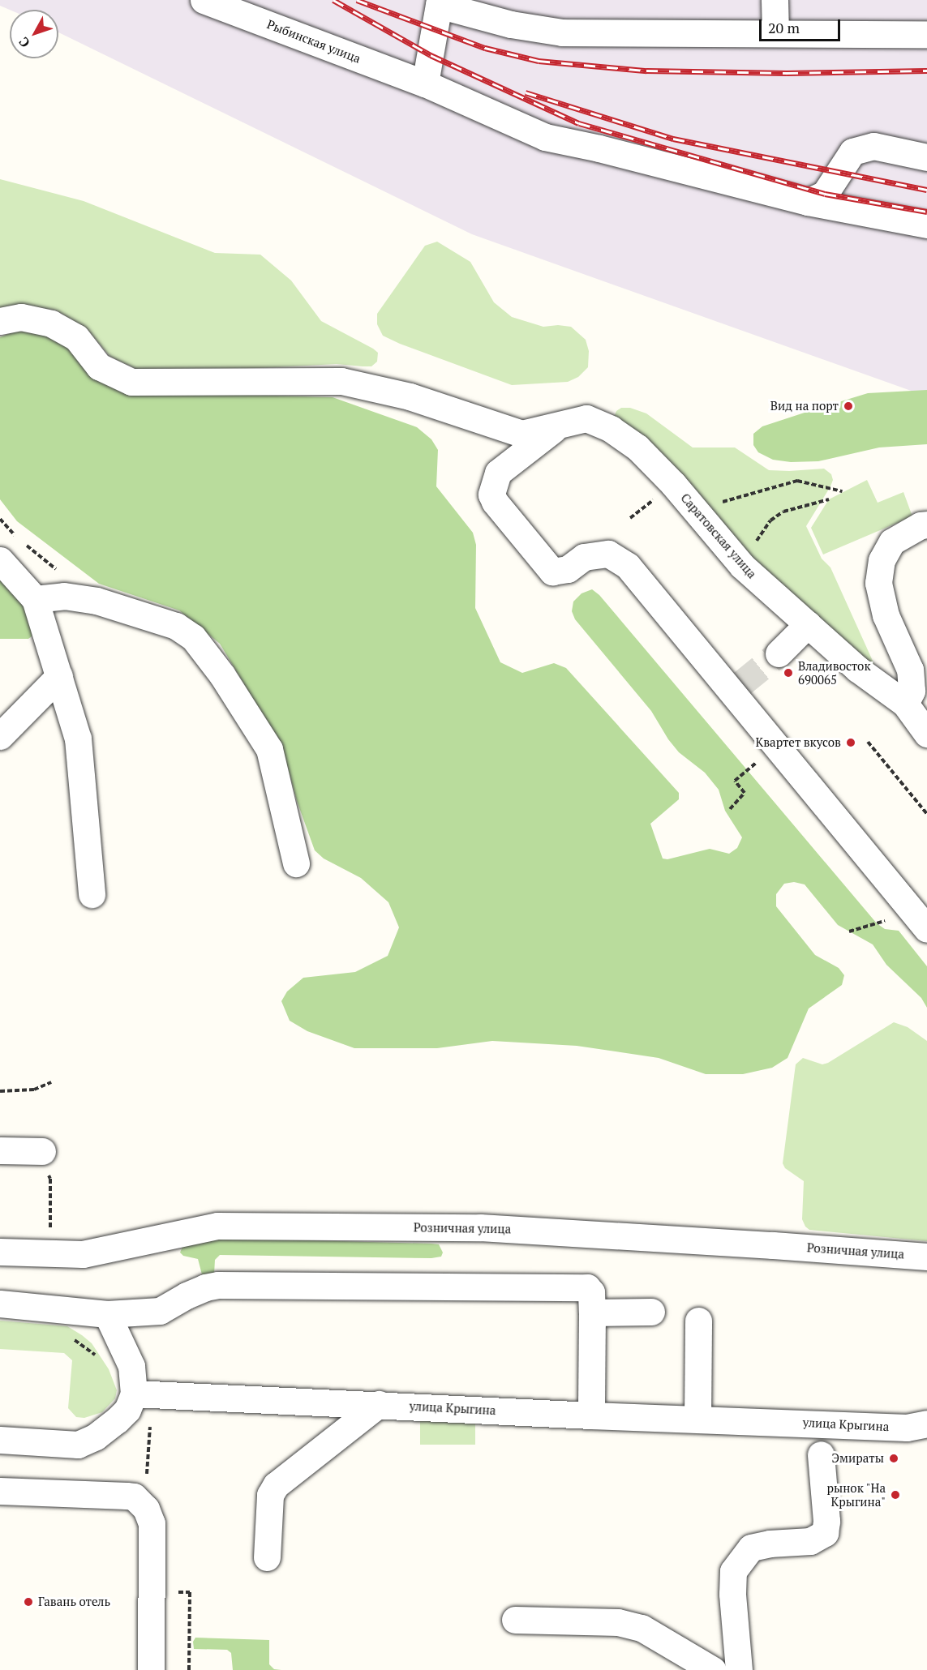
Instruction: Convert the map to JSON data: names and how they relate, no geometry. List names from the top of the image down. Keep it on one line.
{"streets":{"street":["Рыбинская улица","Саратовская улица","Розничная улица","улица Крыгина"]},"places":["Вид на порт","Владивосток 690065","Квартет вкусов","Эмираты","рынок \"На Крыгина\"","Гавань отель"],"scale_bar":"20 m","north":"bottom left"}
